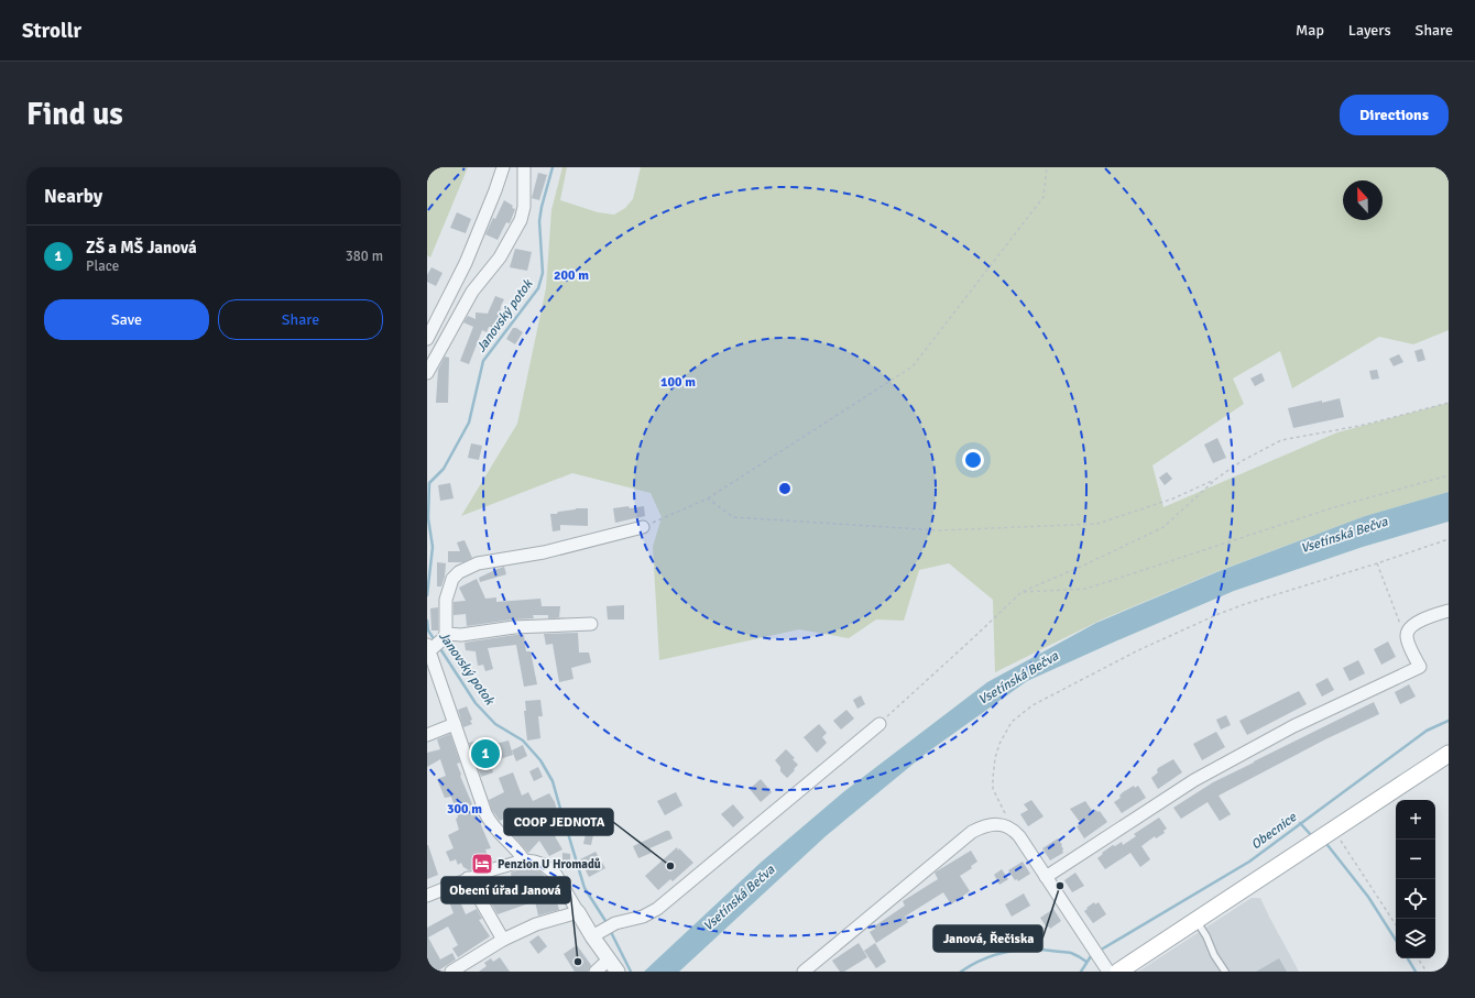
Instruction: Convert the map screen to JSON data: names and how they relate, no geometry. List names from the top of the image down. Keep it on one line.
{"water":["Janovský potok","Vsetínská Bečva","Obecnice"],"places":{"hotel":["Penzion U Hromadů"],"other":["COOP JEDNOTA","Janová, Řečiska","Obecní úřad Janová"]},"north":"top","page":{"header":"Strollr","nav":["Map","Layers","Share"],"buttons":["Directions",["Save","Share"]],"title":"Find us","heading":"Nearby","list":[{"mark":"1","name":"ZŠ a MŠ Janová","note":"Place","value":"380 m"}],"pins":"1","map_buttons":["+","−"]},"rings":["200 m","100 m","300 m"]}
